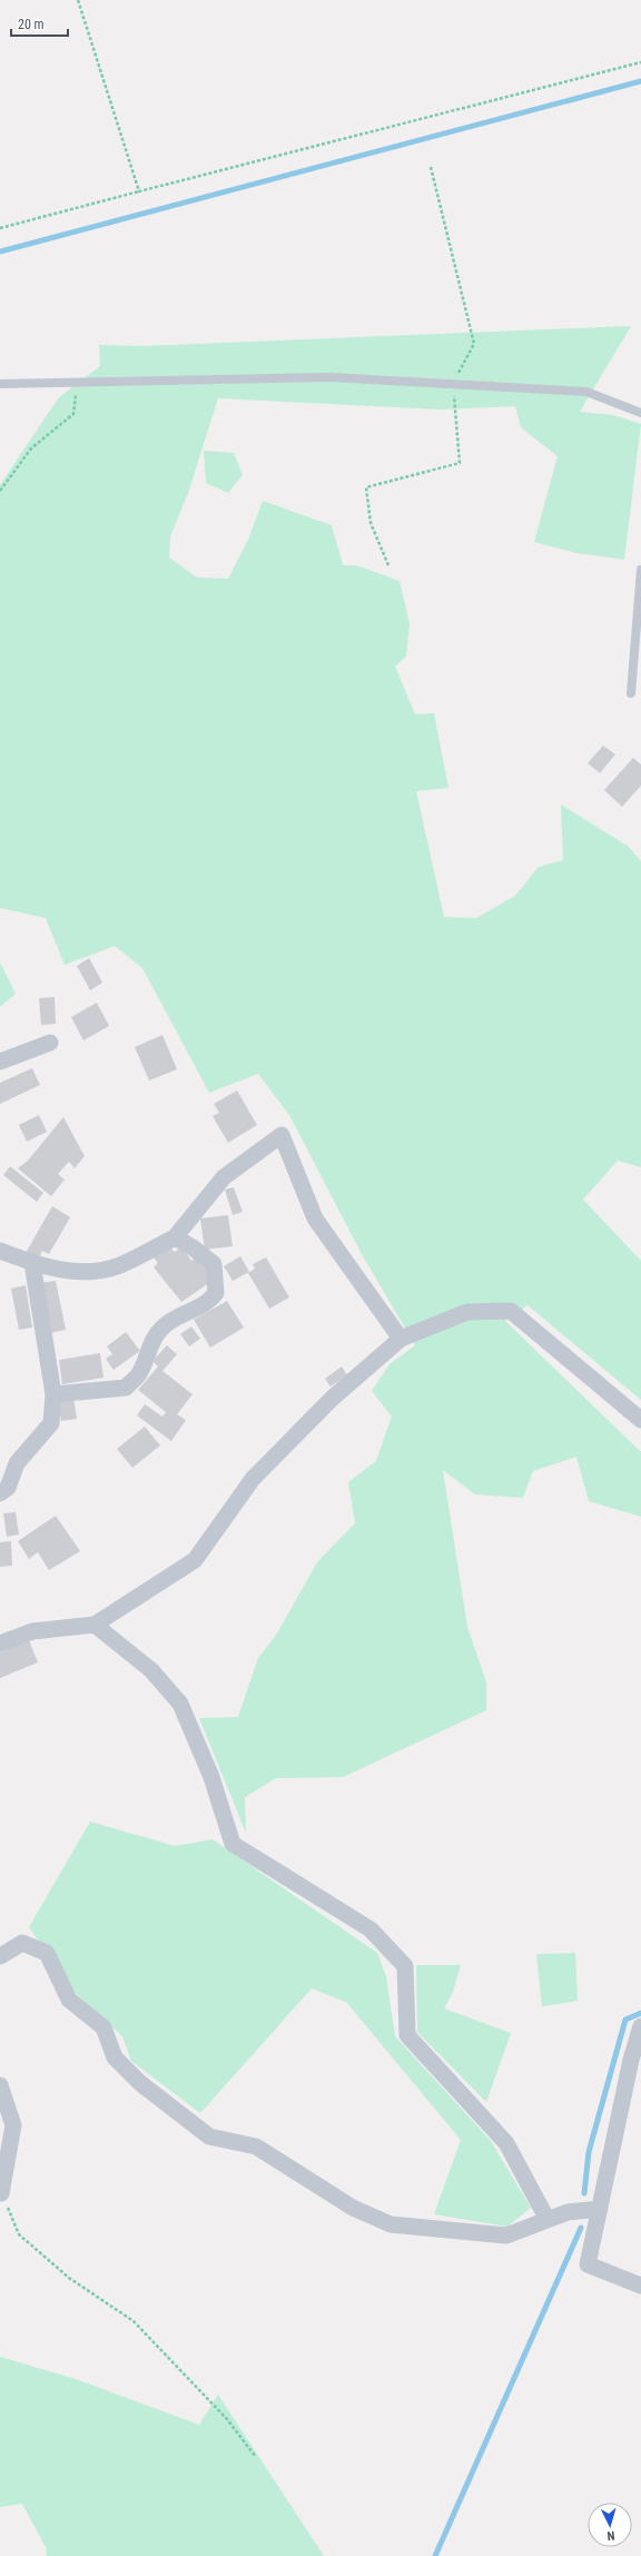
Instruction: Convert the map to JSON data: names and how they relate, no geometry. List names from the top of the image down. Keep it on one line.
{"scale_bar":"20 m","north":"bottom"}
